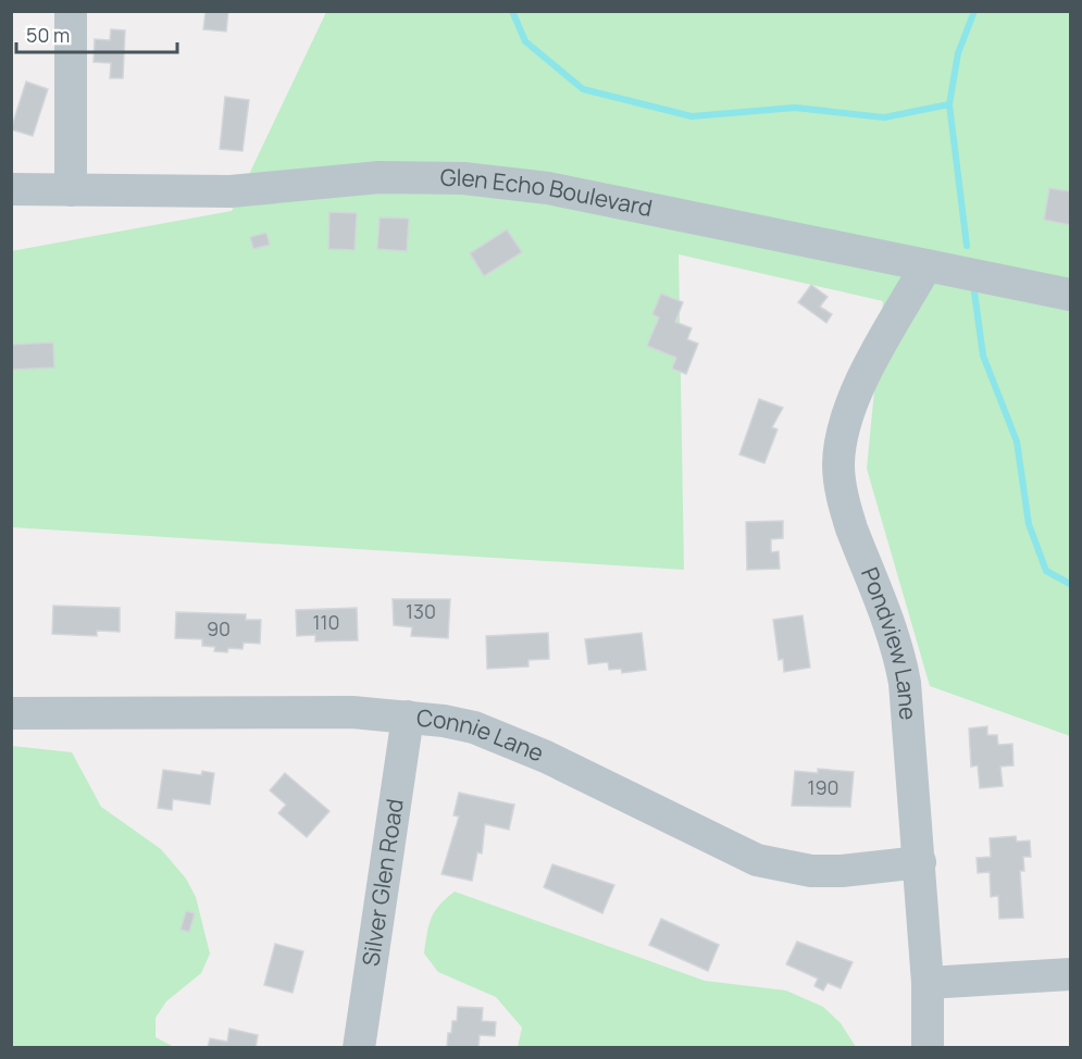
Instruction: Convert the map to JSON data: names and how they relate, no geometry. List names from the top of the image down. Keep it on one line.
{"streets":{"street":["Glen Echo Boulevard","Pondview Lane","Connie Lane","Silver Glen Road"]},"crossings":[["Glen Echo Boulevard","Pondview Lane"],["Pondview Lane","Connie Lane"],["Connie Lane","Silver Glen Road"]],"house_numbers":["130","110","90","190"],"scale_bar":"50 m"}
